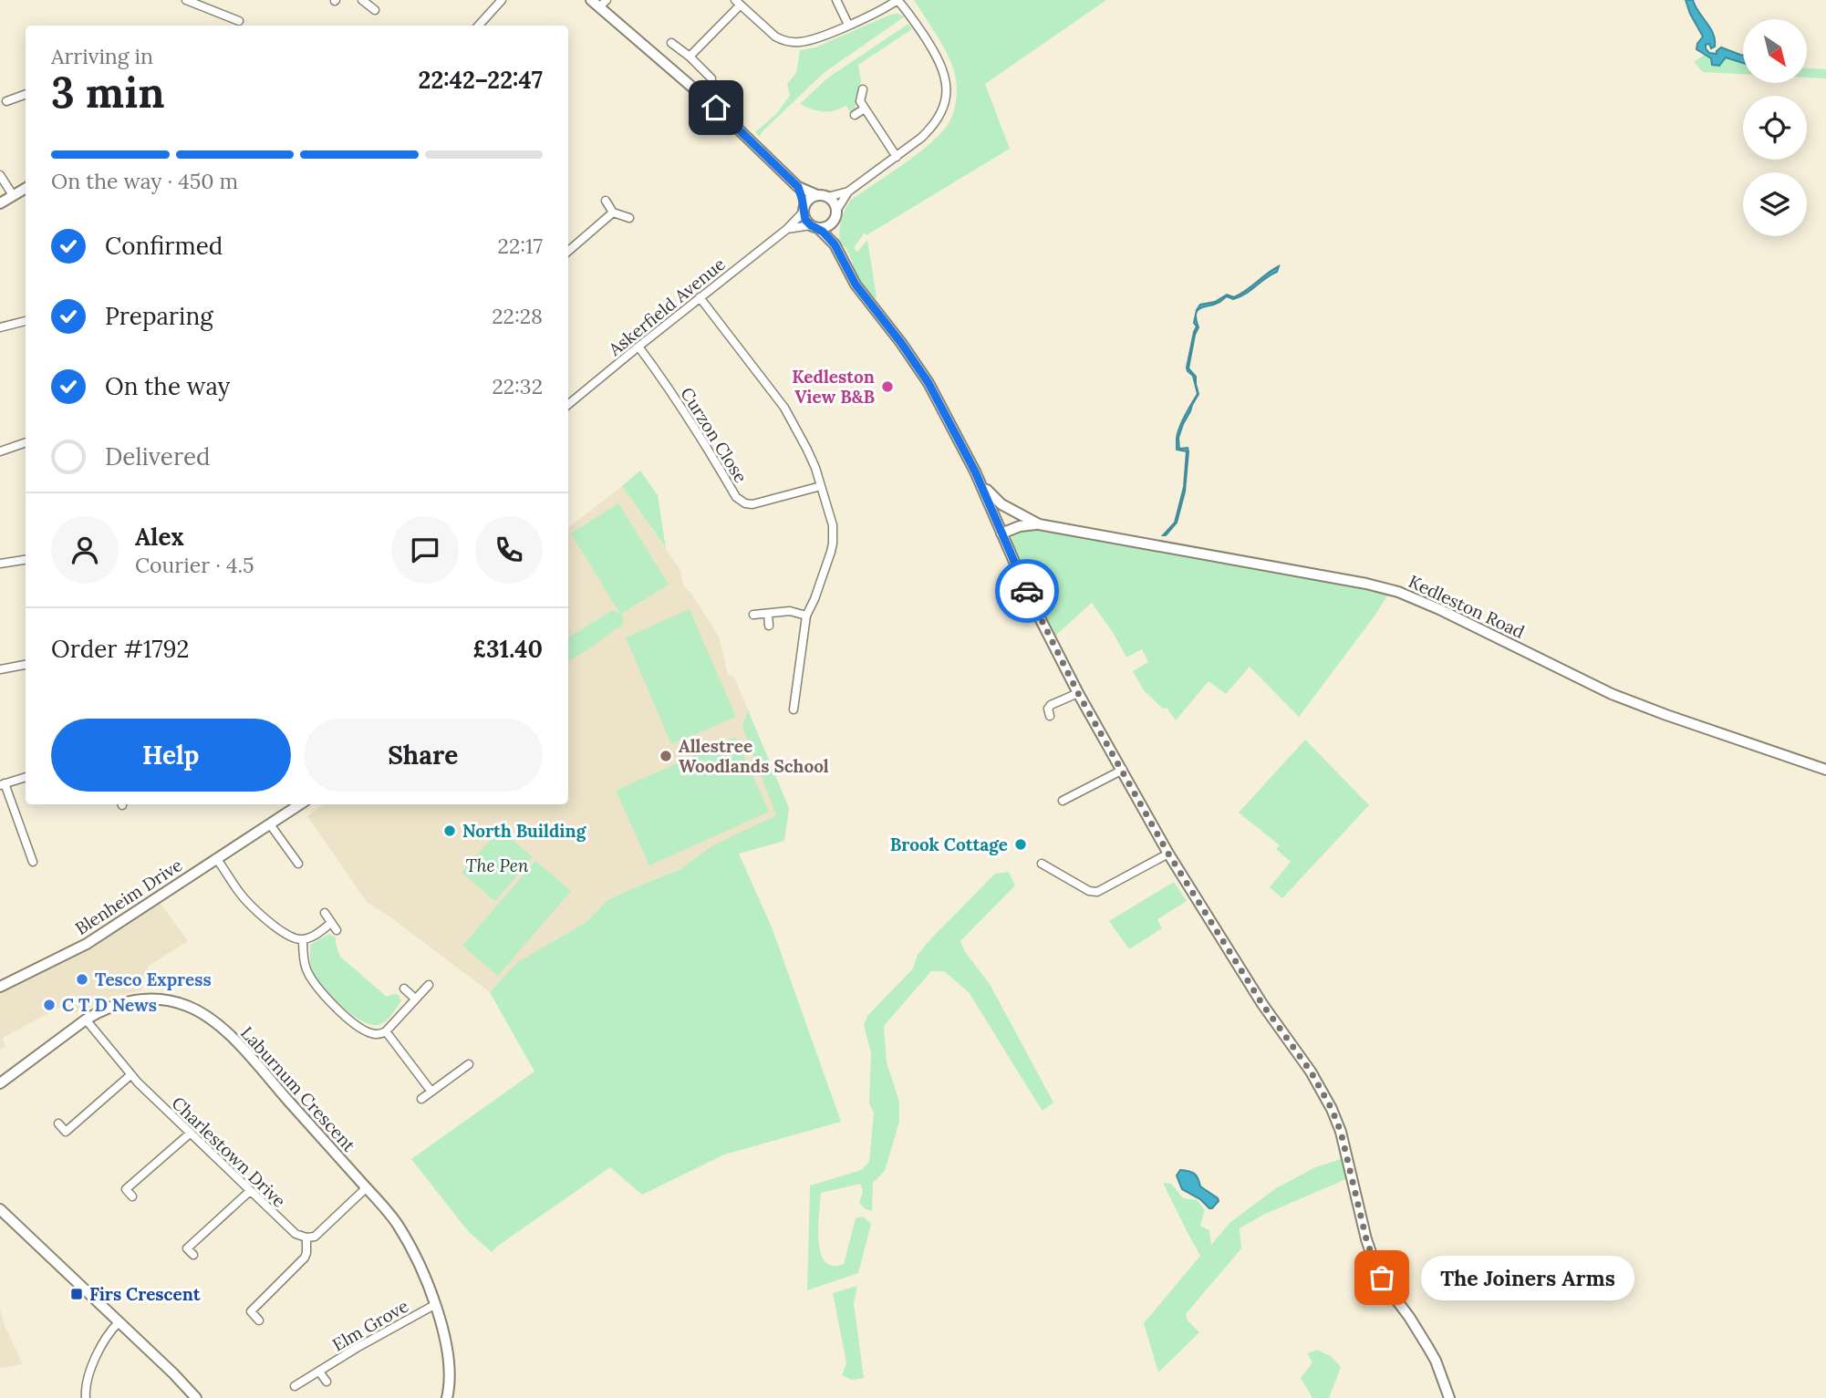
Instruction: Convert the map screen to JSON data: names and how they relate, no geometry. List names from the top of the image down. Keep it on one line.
{"streets":{"street":["Askerfield Avenue","Curzon Close","Kedleston Road","Blenheim Drive","Laburnum Crescent","Charlestown Drive","Elm Grove"]},"crossings":[["Askerfield Avenue","Curzon Close"],["Askerfield Avenue","Kedleston Road"],["Laburnum Crescent","Charlestown Drive"],["Laburnum Crescent","Elm Grove"]],"parks":["The Pen"],"places":{"other":["Kedleston View B&B","Allestree Woodlands School","North Building","Brook Cottage","Tesco Express","C T D News","The Joiners Arms"],"transit":["Firs Crescent"]},"north":"bottom right","page":{"heading":["3 min","Arriving in","22:42–22:47"],"panel":["Alex","Courier · 4.5","Order #1792","£31.40"],"bar":"On the way · 450 m","list":[["Confirmed","22:17"],["Preparing","22:28"],["On the way","22:32"],"Delivered"],"buttons":["Help","Share"],"bubble":"The Joiners Arms"}}
